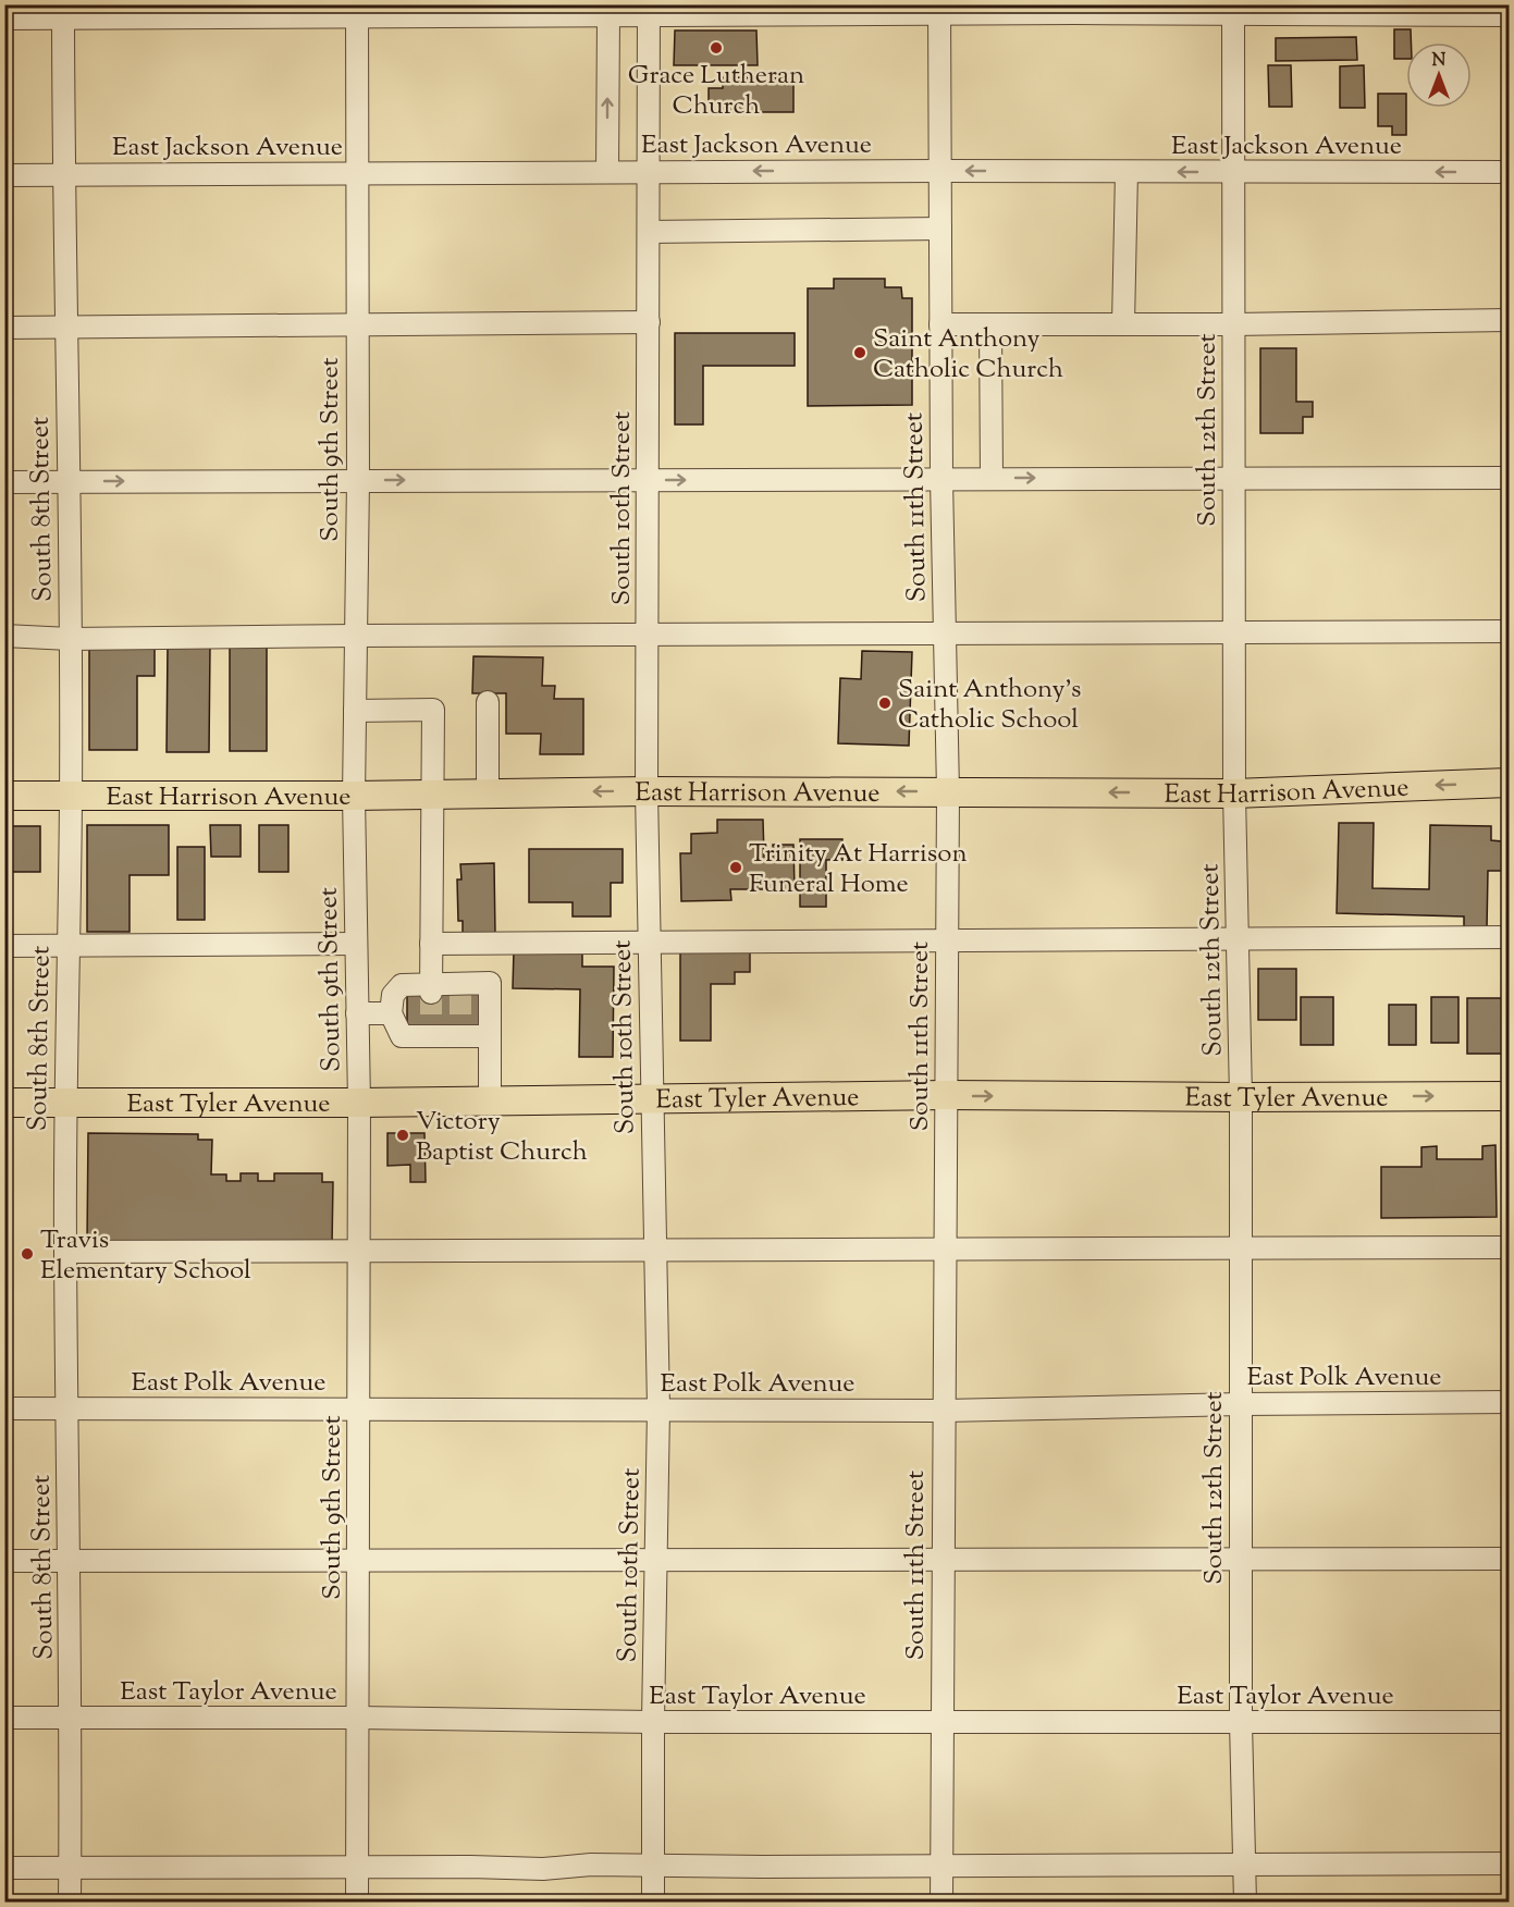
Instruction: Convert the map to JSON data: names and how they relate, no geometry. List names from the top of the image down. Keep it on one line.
{"streets":{"main road":["East Harrison Avenue","East Tyler Avenue"],"street":["East Jackson Avenue","South 12th Street","South 9th Street","South 11th Street","South 10th Street","South 8th Street","East Polk Avenue","East Taylor Avenue"]},"crossings":[["East Jackson Avenue","South 12th Street"],["East Jackson Avenue","South 9th Street"],["East Jackson Avenue","South 11th Street"],["East Jackson Avenue","South 10th Street"],["East Jackson Avenue","South 8th Street"],["South 12th Street","East Harrison Avenue"],["South 12th Street","East Tyler Avenue"],["South 12th Street","East Polk Avenue"],["South 12th Street","East Taylor Avenue"],["South 9th Street","East Harrison Avenue"],["South 9th Street","East Tyler Avenue"],["South 9th Street","East Polk Avenue"],["South 9th Street","East Taylor Avenue"],["South 11th Street","East Harrison Avenue"],["South 11th Street","East Tyler Avenue"],["South 11th Street","East Polk Avenue"],["South 11th Street","East Taylor Avenue"],["South 10th Street","East Harrison Avenue"],["South 10th Street","East Tyler Avenue"],["South 10th Street","East Polk Avenue"],["South 10th Street","East Taylor Avenue"],["South 8th Street","East Harrison Avenue"],["South 8th Street","East Tyler Avenue"],["South 8th Street","East Polk Avenue"],["South 8th Street","East Taylor Avenue"]],"one_way":["East Harrison Avenue","East Tyler Avenue"],"places":["Grace Lutheran Church","Saint Anthony Catholic Church","Saint Anthony's Catholic School","Trinity At Harrison Funeral Home","Victory Baptist Church","Travis Elementary School"],"north":"top"}
